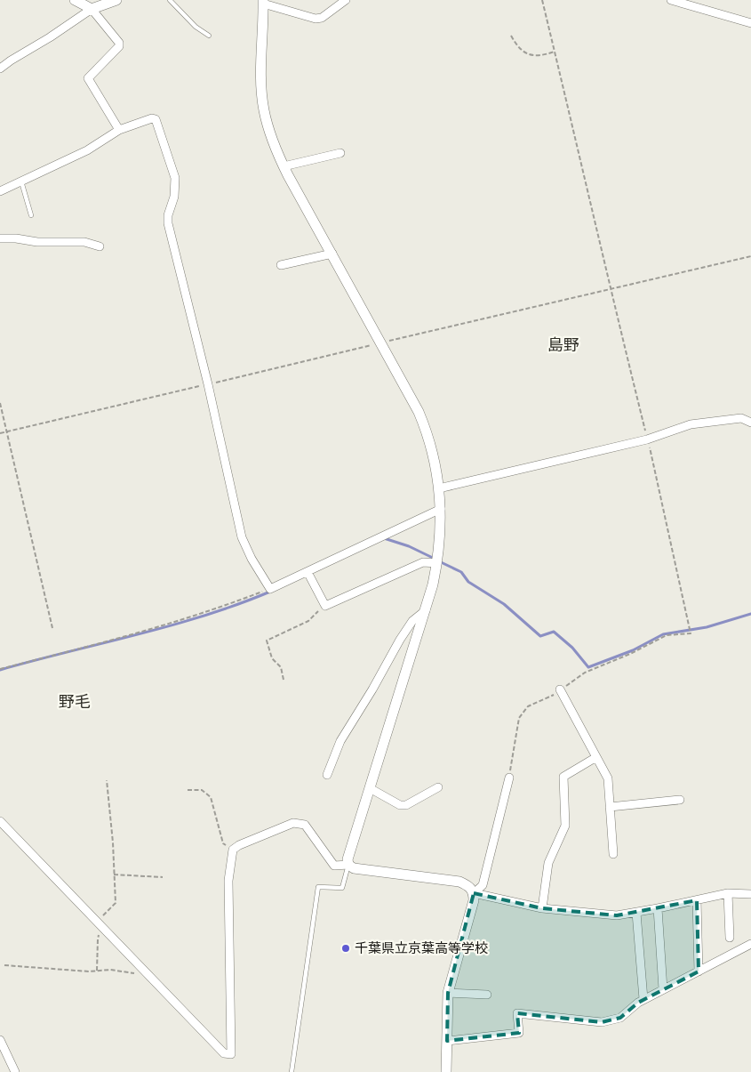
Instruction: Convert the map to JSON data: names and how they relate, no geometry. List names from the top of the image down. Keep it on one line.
{"districts":["島野","野毛"],"places":["千葉県立京葉高等学校"]}
